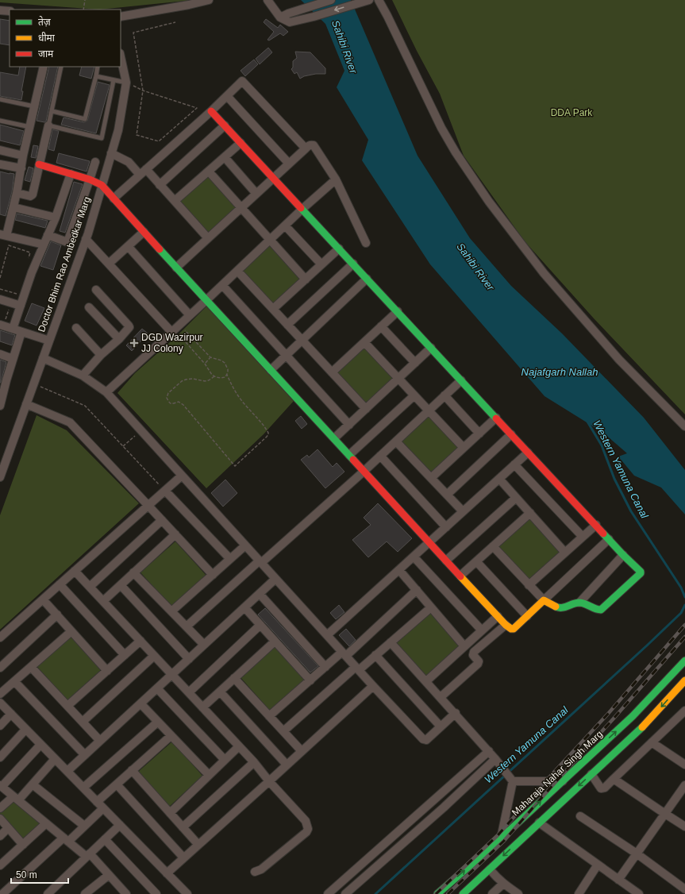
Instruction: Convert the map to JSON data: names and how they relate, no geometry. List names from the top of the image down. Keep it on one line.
{"streets":{"street":["Doctor Bhim Rao Ambedkar Marg","Maharaja Nahar Singh Marg"]},"water":["Sahibi River","Najafgarh Nallah","Western Yamuna Canal"],"parks":["DDA Park"],"places":{"health":["DGD Wazirpur JJ Colony"]},"legend":["तेज़","धीमा","जाम"],"scale_bar":"50 m"}
